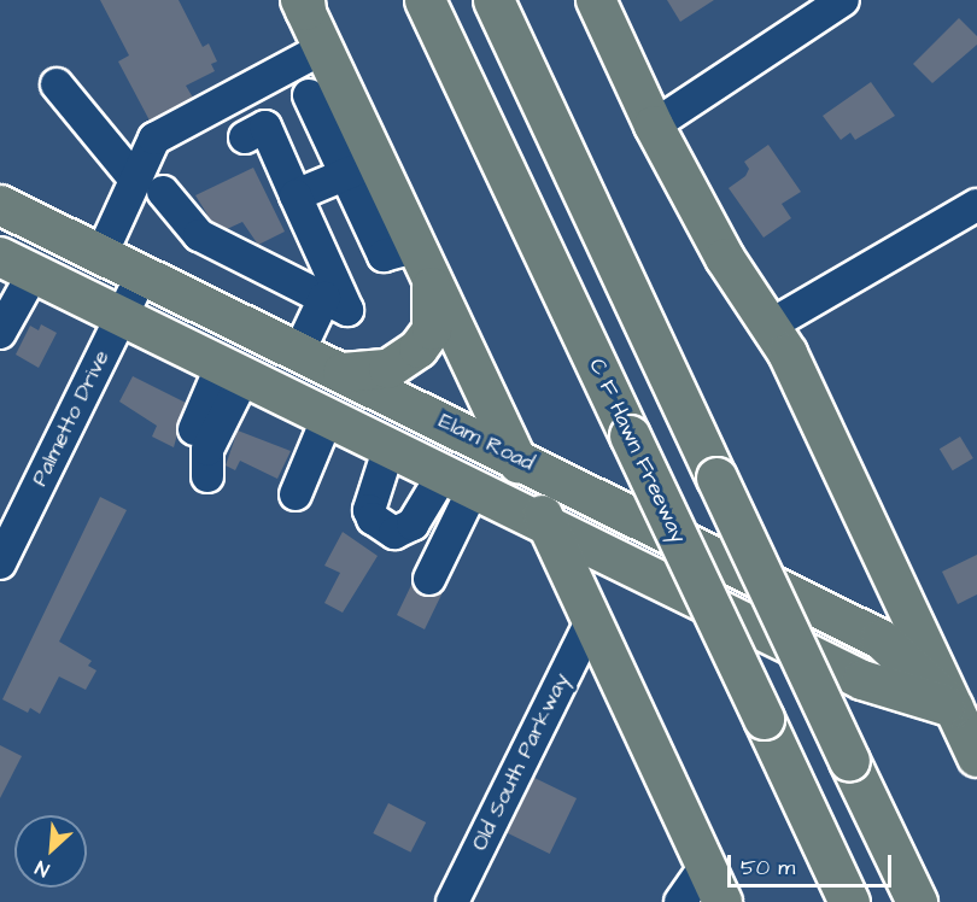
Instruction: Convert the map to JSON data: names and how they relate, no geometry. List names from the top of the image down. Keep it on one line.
{"streets":{"highway":["C F Hawn Freeway"],"main road":["Elam Road"],"street":["Palmetto Drive","Old South Parkway"]},"crossings":[["Palmetto Drive","Elam Road"]],"scale_bar":"50 m","north":"bottom left"}
